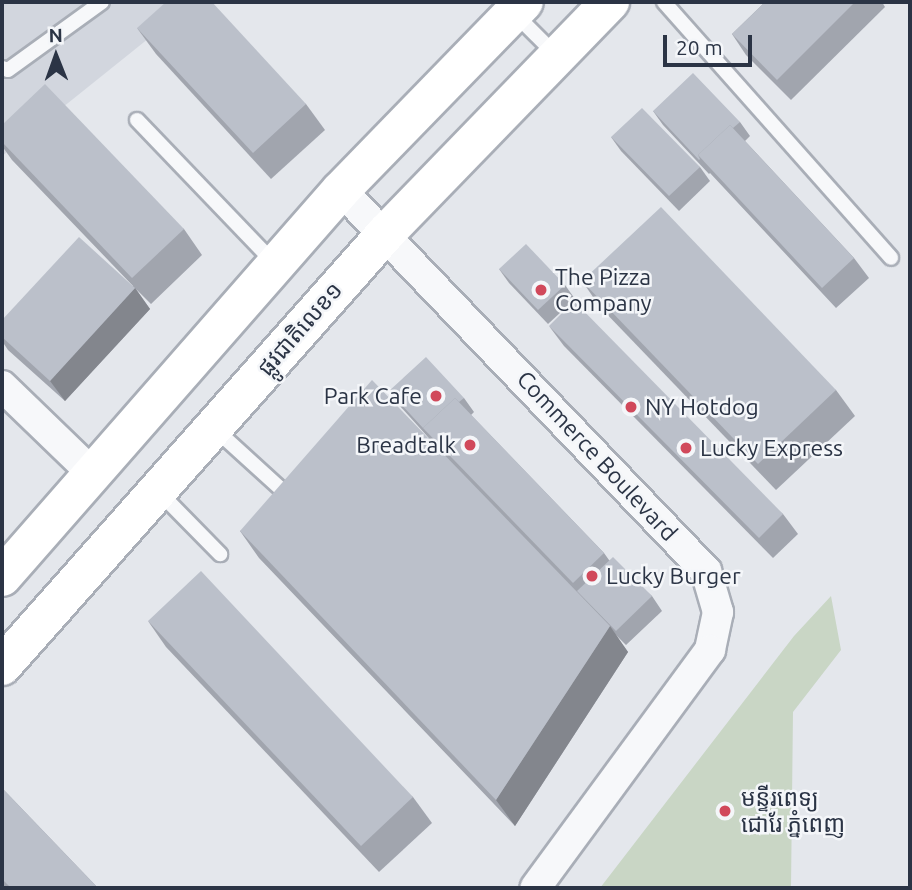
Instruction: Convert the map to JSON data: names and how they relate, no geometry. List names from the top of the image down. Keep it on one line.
{"streets":{"highway":["ផ្លូវជាតិលេខ១"],"street":["Commerce Boulevard"]},"crossings":[["ផ្លូវជាតិលេខ១","Commerce Boulevard"]],"places":["The Pizza Company","Park Cafe","NY Hotdog","Breadtalk","Lucky Express","Lucky Burger","មន្ទីរពេទ្យ ជោរែ ភ្នំពេញ"],"scale_bar":"20 m","north":"top"}
